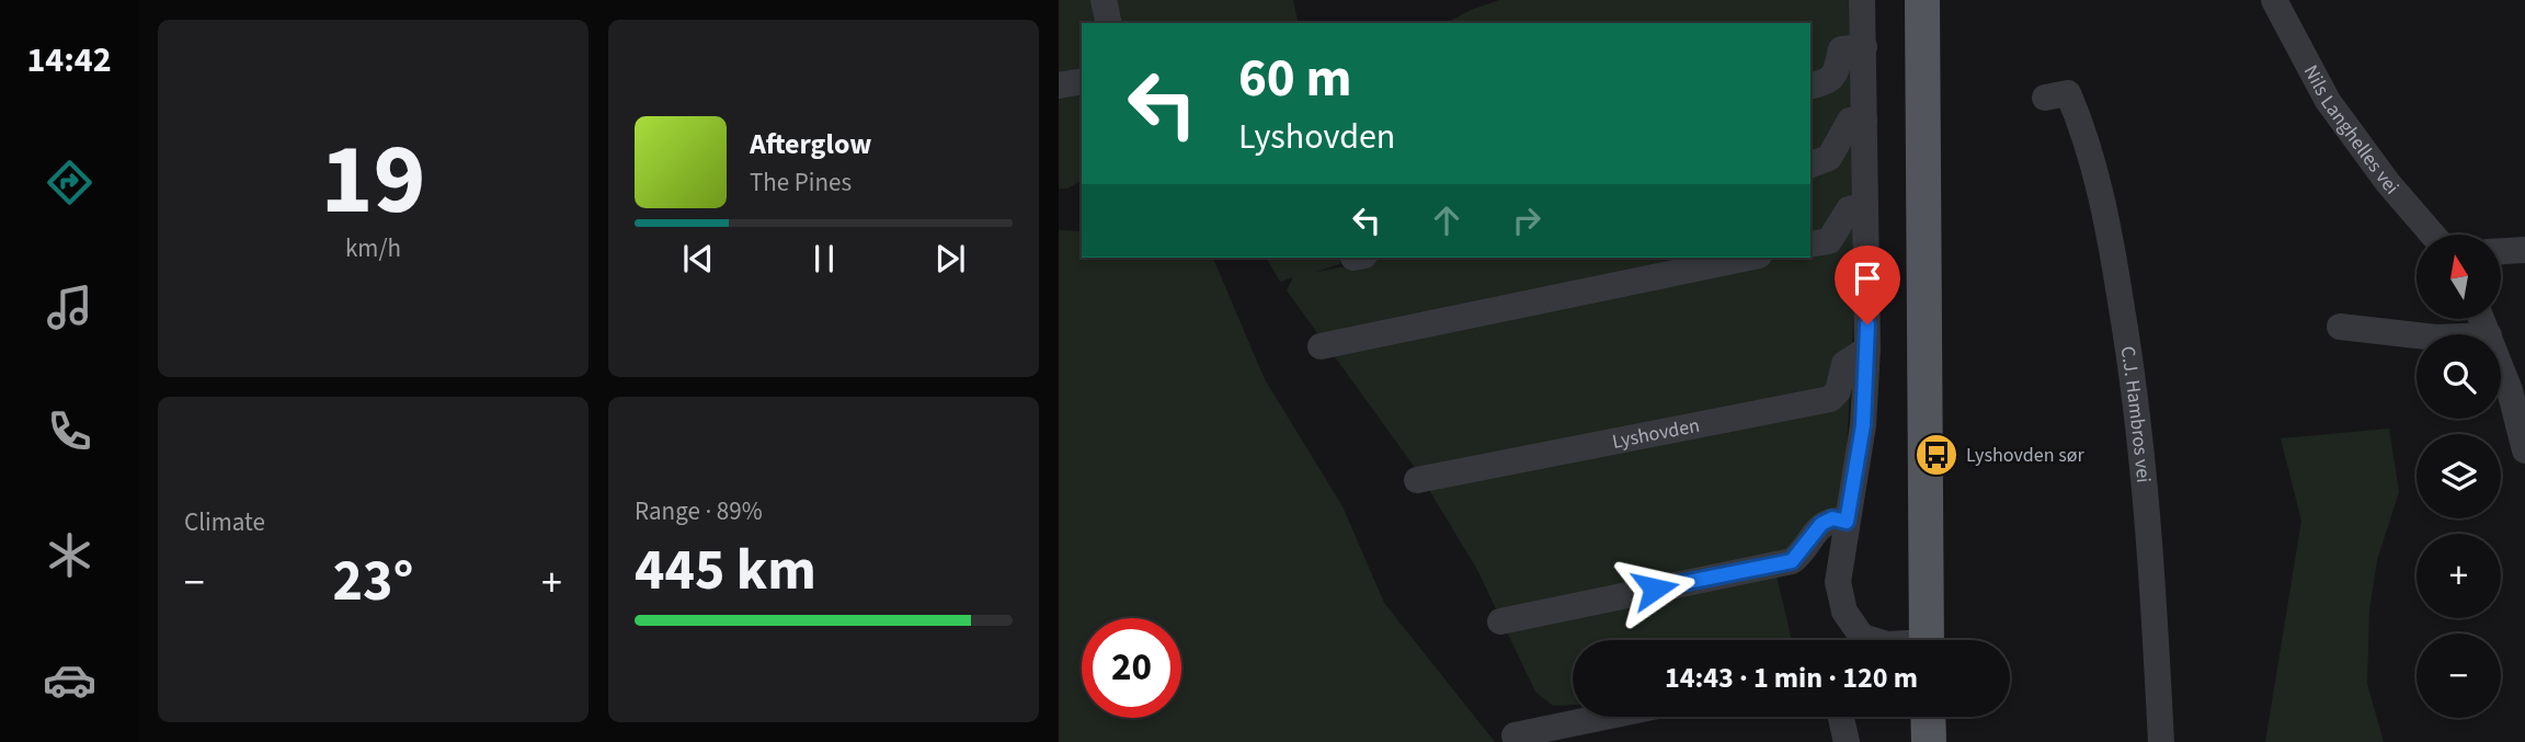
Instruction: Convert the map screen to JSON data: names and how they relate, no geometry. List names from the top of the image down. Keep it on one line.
{"streets":{"street":["Nils Langhelles vei","C.J. Hambros vei","Lyshovden"]},"places":{"bus stop":["Lyshovden sør"]},"north":"top","page":{"tabs":"14:42","tile":[["19","km/h"],"Climate",["Range · 89%","445 km"]],"turn":["60 m","Lyshovden"],"song":["Afterglow","The Pines"],"map_buttons":["+","−"],"heat":["−","23°","+"],"limit":"20","trip":"14:43 · 1 min · 120 m"}}
